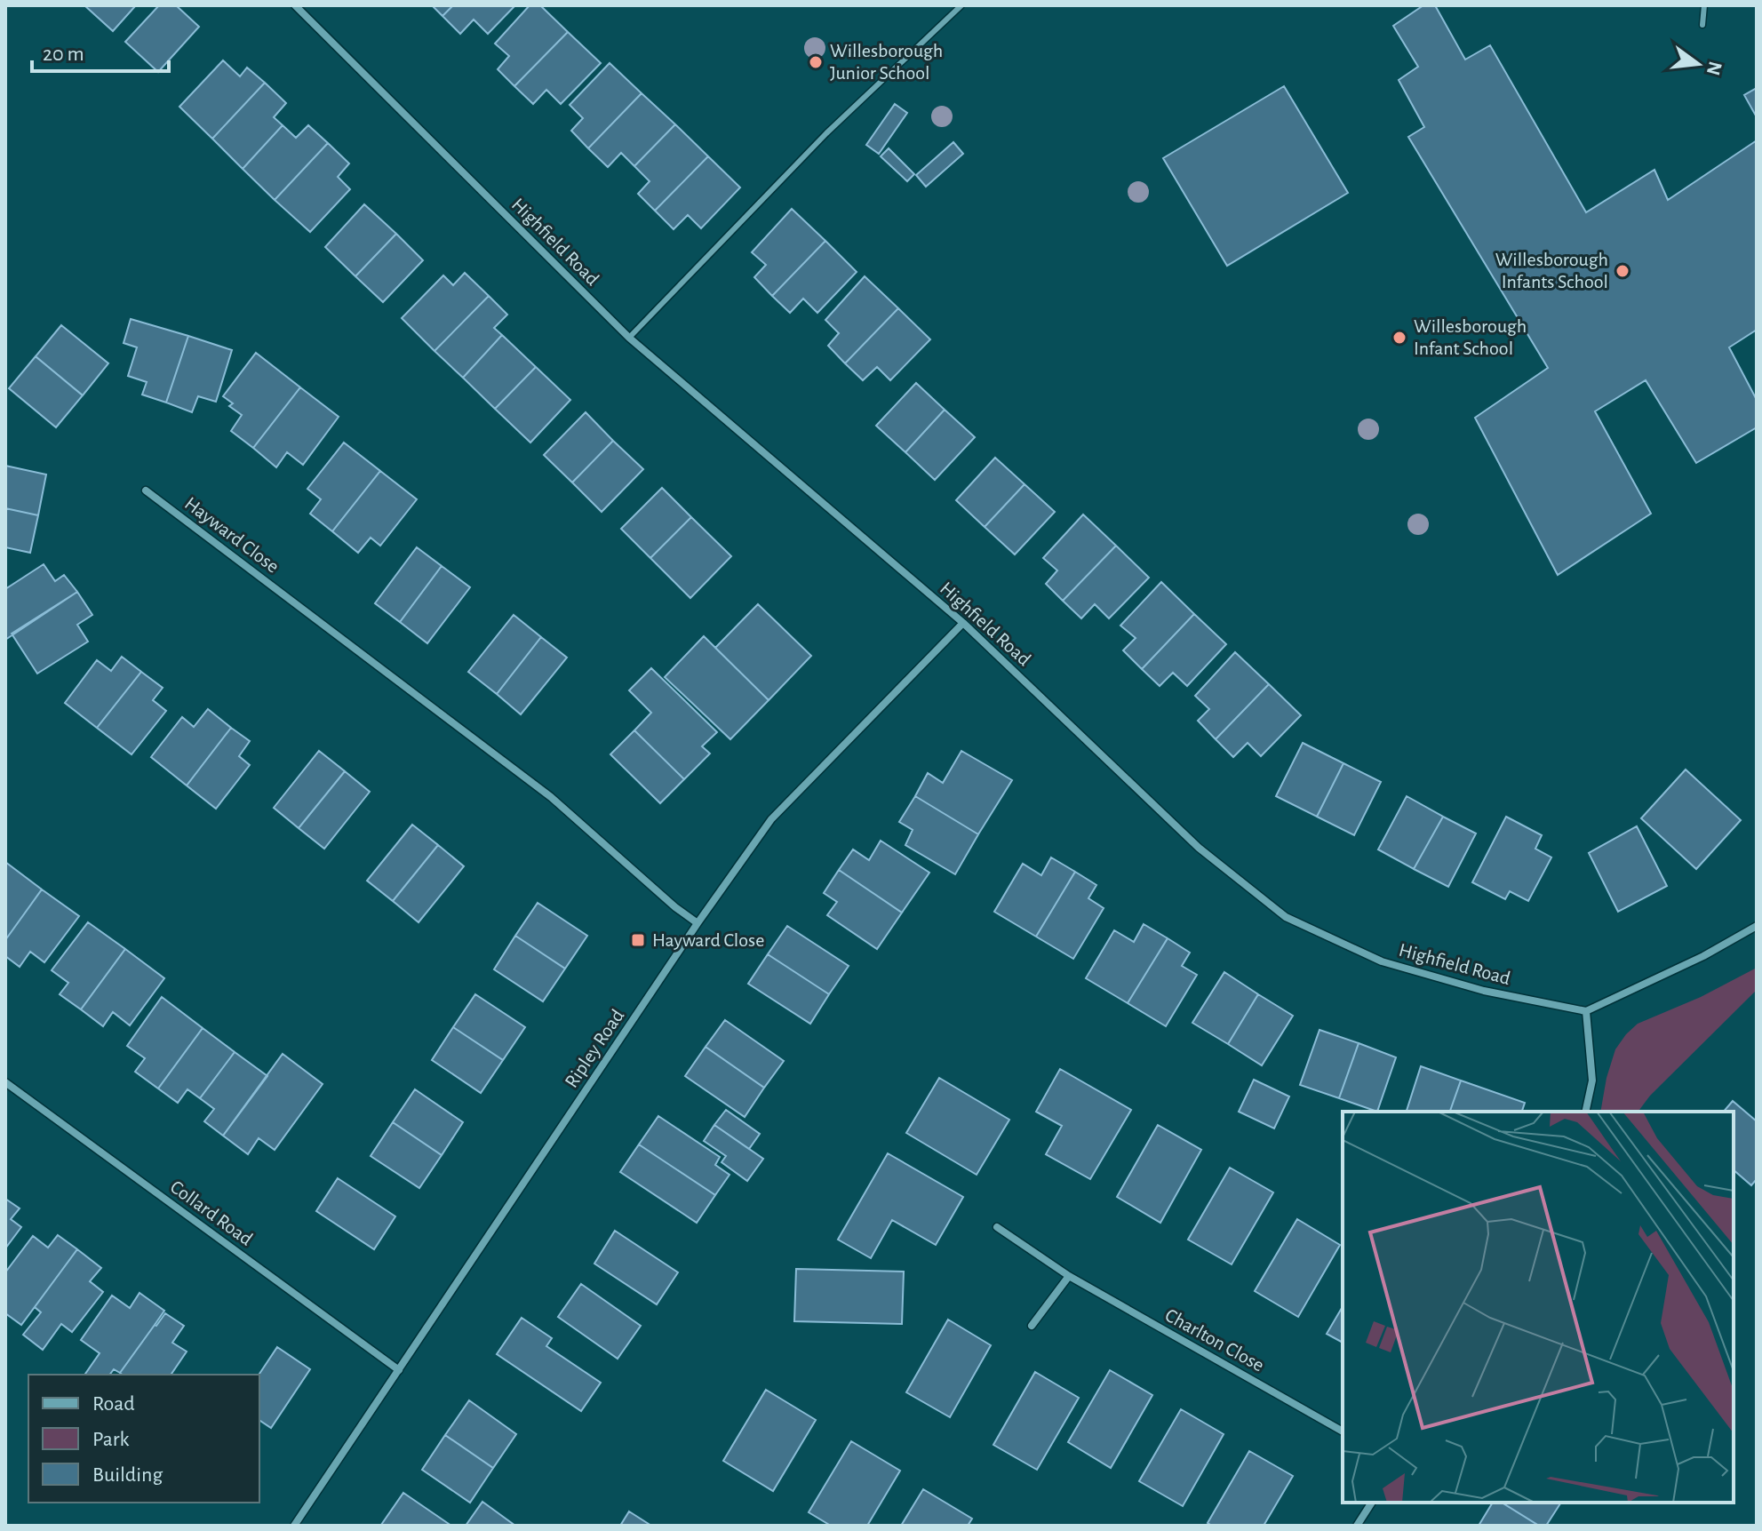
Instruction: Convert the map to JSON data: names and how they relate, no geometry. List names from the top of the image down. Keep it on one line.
{"streets":{"street":["Highfield Road","Hayward Close","Ripley Road","Collard Road","Charlton Close"]},"crossings":[["Highfield Road","Ripley Road"],["Hayward Close","Ripley Road"],["Ripley Road","Collard Road"]],"places":{"other":["Willesborough Junior School","Willesborough Infants School","Willesborough Infant School"],"transit":["Hayward Close"]},"legend":["Road","Park","Building"],"scale_bar":"20 m","north":"right"}
